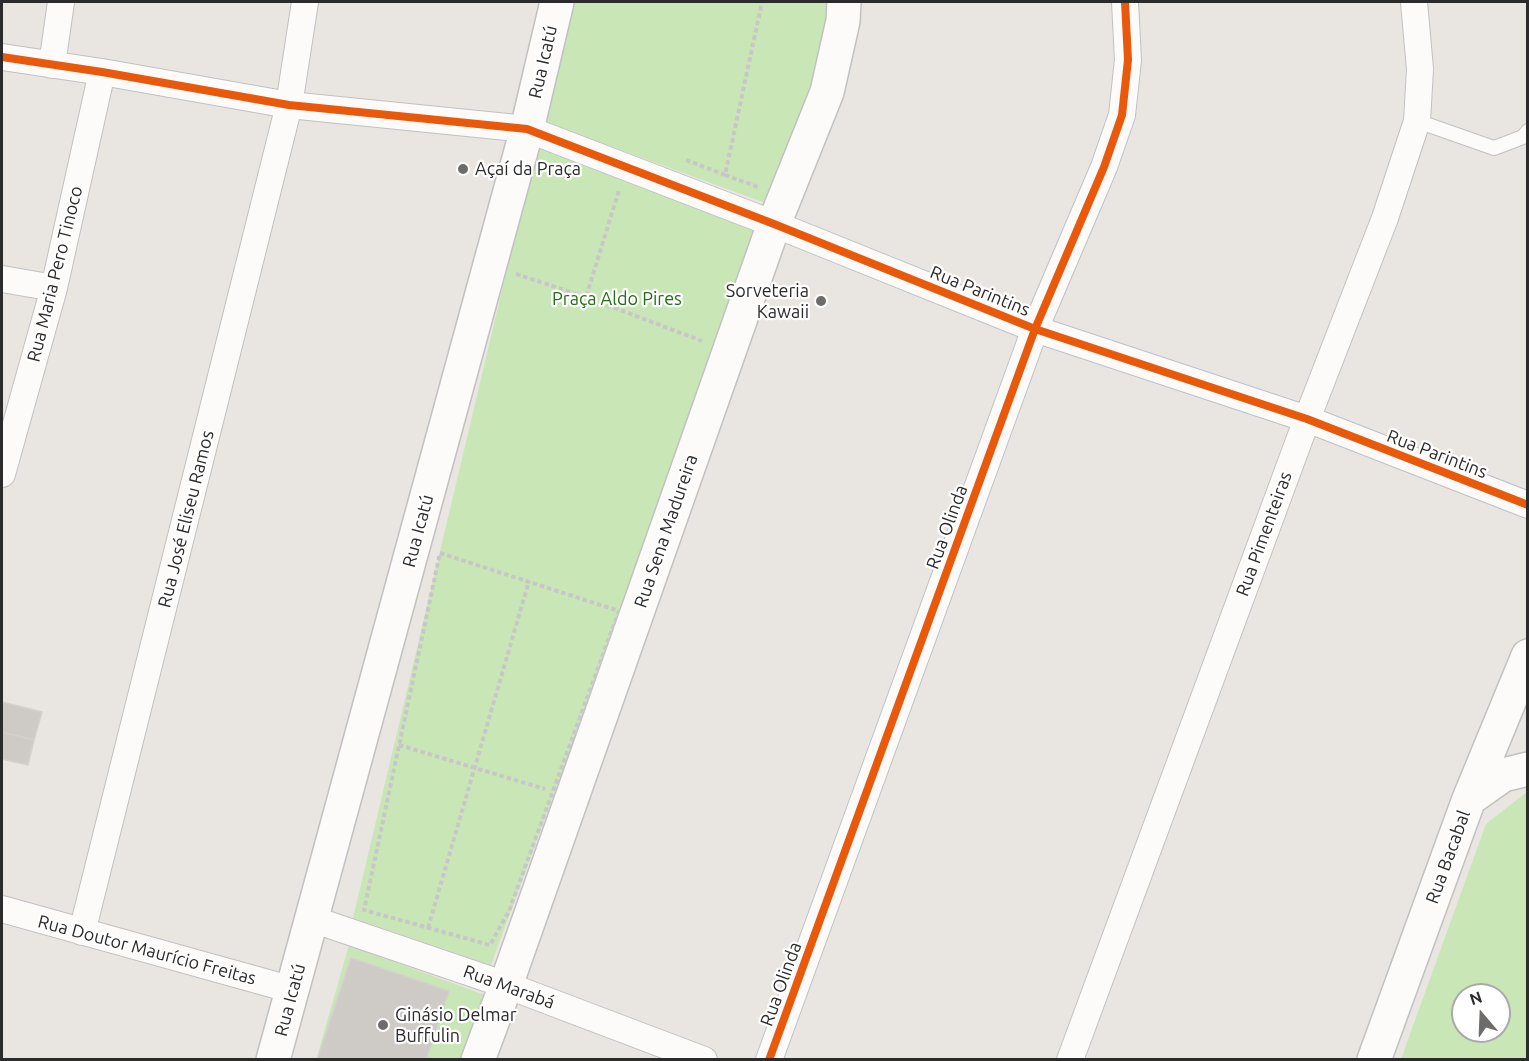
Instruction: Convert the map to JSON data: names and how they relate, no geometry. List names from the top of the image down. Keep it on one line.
{"streets":{"street":["Rua Icatú","Rua Maria Pero Tinoco","Rua Parintins","Rua José Eliseu Ramos","Rua Olinda","Rua Sena Madureira","Rua Pimenteiras","Rua Bacabal","Rua Doutor Maurício Freitas","Rua Marabá"]},"crossings":[["Rua Icatú","Rua Parintins"],["Rua Icatú","Rua Doutor Maurício Freitas"],["Rua Icatú","Rua Marabá"],["Rua Maria Pero Tinoco","Rua Parintins"],["Rua Parintins","Rua José Eliseu Ramos"],["Rua Parintins","Rua Olinda"],["Rua Parintins","Rua Sena Madureira"],["Rua Parintins","Rua Pimenteiras"],["Rua José Eliseu Ramos","Rua Doutor Maurício Freitas"],["Rua Sena Madureira","Rua Marabá"]],"parks":["Praça Aldo Pires"],"places":["Açaí da Praça","Sorveteria Kawaii","Ginásio Delmar Buffulin"],"north":"top"}
